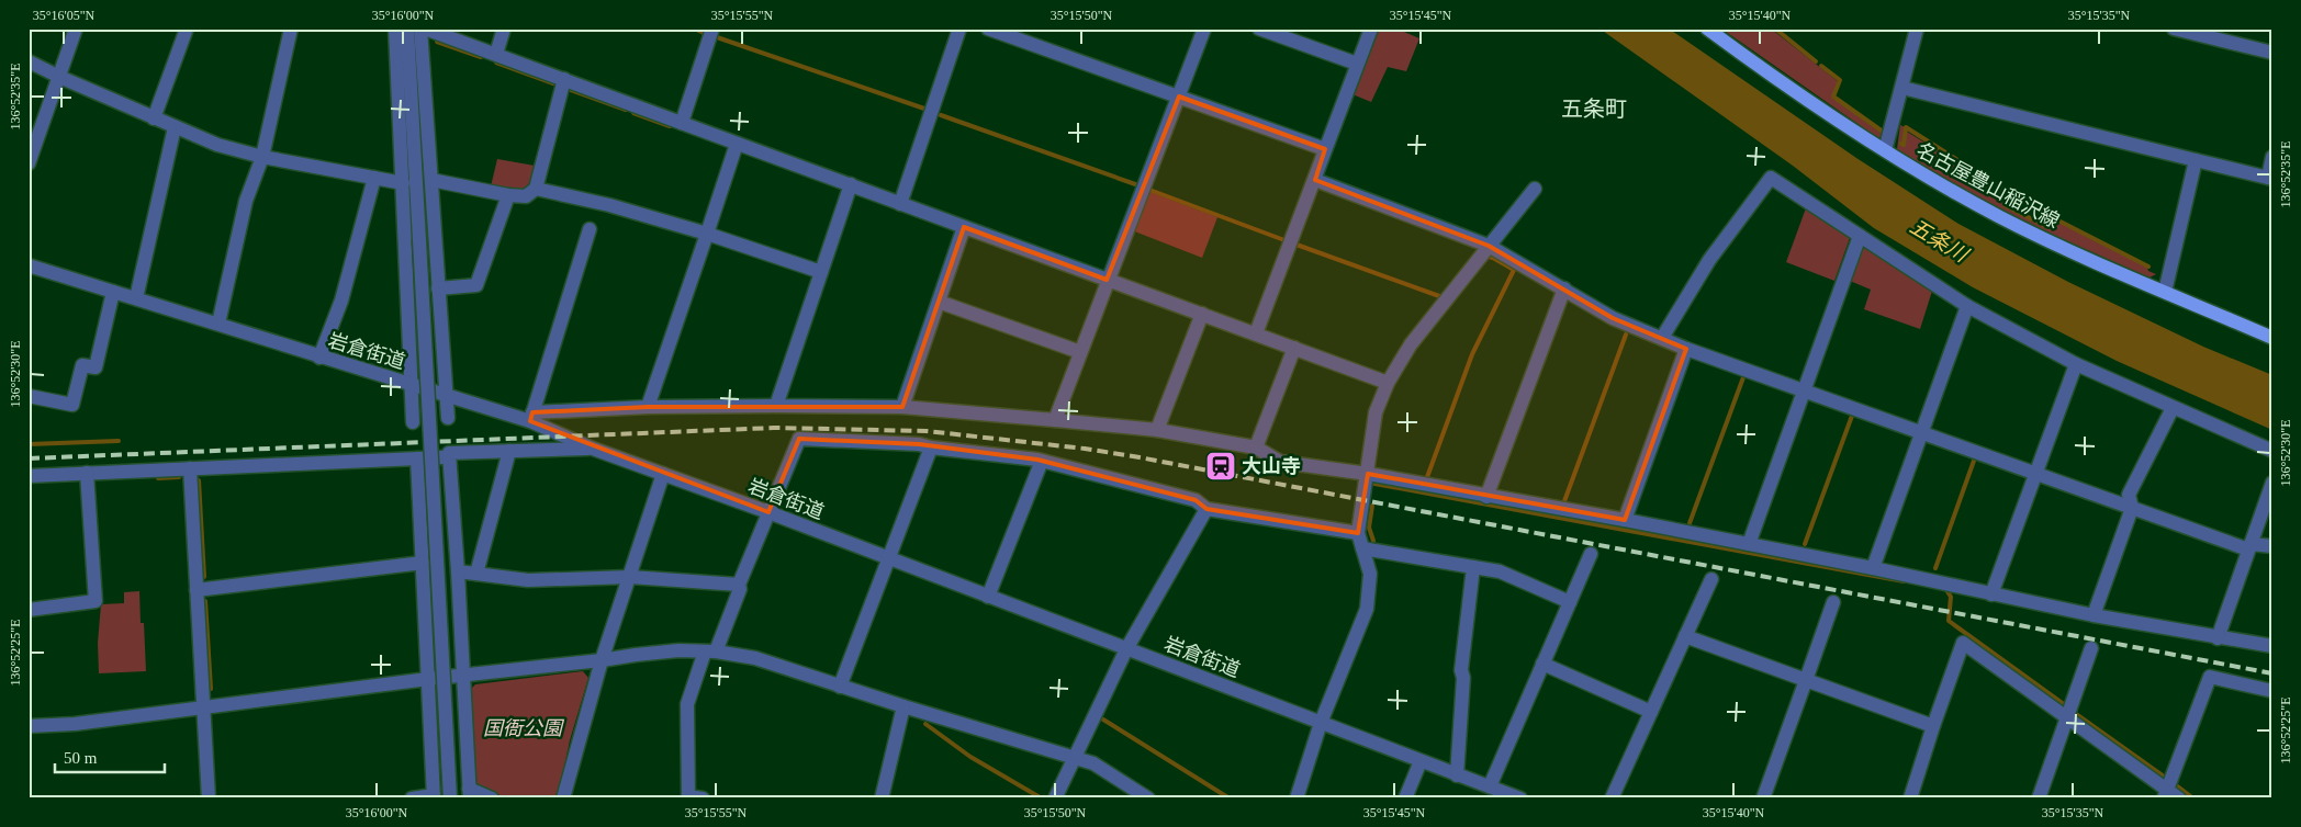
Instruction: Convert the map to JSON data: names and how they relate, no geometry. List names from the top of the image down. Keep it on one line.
{"streets":{"main road":["名古屋豊山稲沢線"],"street":["岩倉街道"]},"districts":["五条町"],"water":["五条川"],"parks":["国衙公園"],"places":{"station":["大山寺"]},"scale_bar":"50 m","coordinates":["35°16'05\"N","35°16'00\"N","35°15'55\"N","35°15'50\"N","35°15'45\"N","35°15'40\"N","35°15'35\"N","136°52'35\"E","136°52'30\"E","136°52'25\"E"]}
